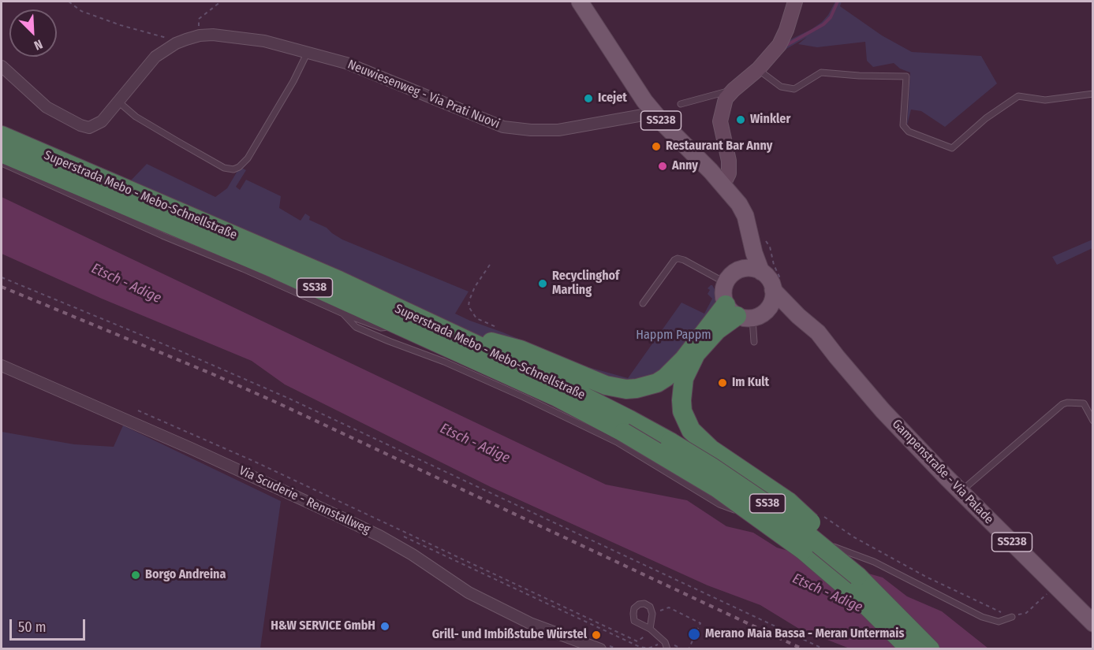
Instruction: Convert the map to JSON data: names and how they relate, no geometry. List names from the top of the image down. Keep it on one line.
{"streets":{"highway":["Superstrada Mebo - Mebo-Schnellstraße","SS38"],"main road":["SS238","Gampenstraße - Via Palade"],"street":["Neuwiesenweg - Via Prati Nuovi","Via Scuderie - Rennstallweg"]},"crossings":[["Neuwiesenweg - Via Prati Nuovi","SS238"],["SS238","Gampenstraße - Via Palade"]],"water":["Etsch - Adige"],"parks":["Happm Pappm"],"places":["Icejet","Winkler","Restaurant Bar Anny","Anny","Recyclinghof Marling","Im Kult","Borgo Andreina","H&W SERVICE GmbH","Merano Maia Bassa - Meran Untermais","Grill- und Imbißstube Würstel"],"scale_bar":"50 m","north":"bottom right"}
